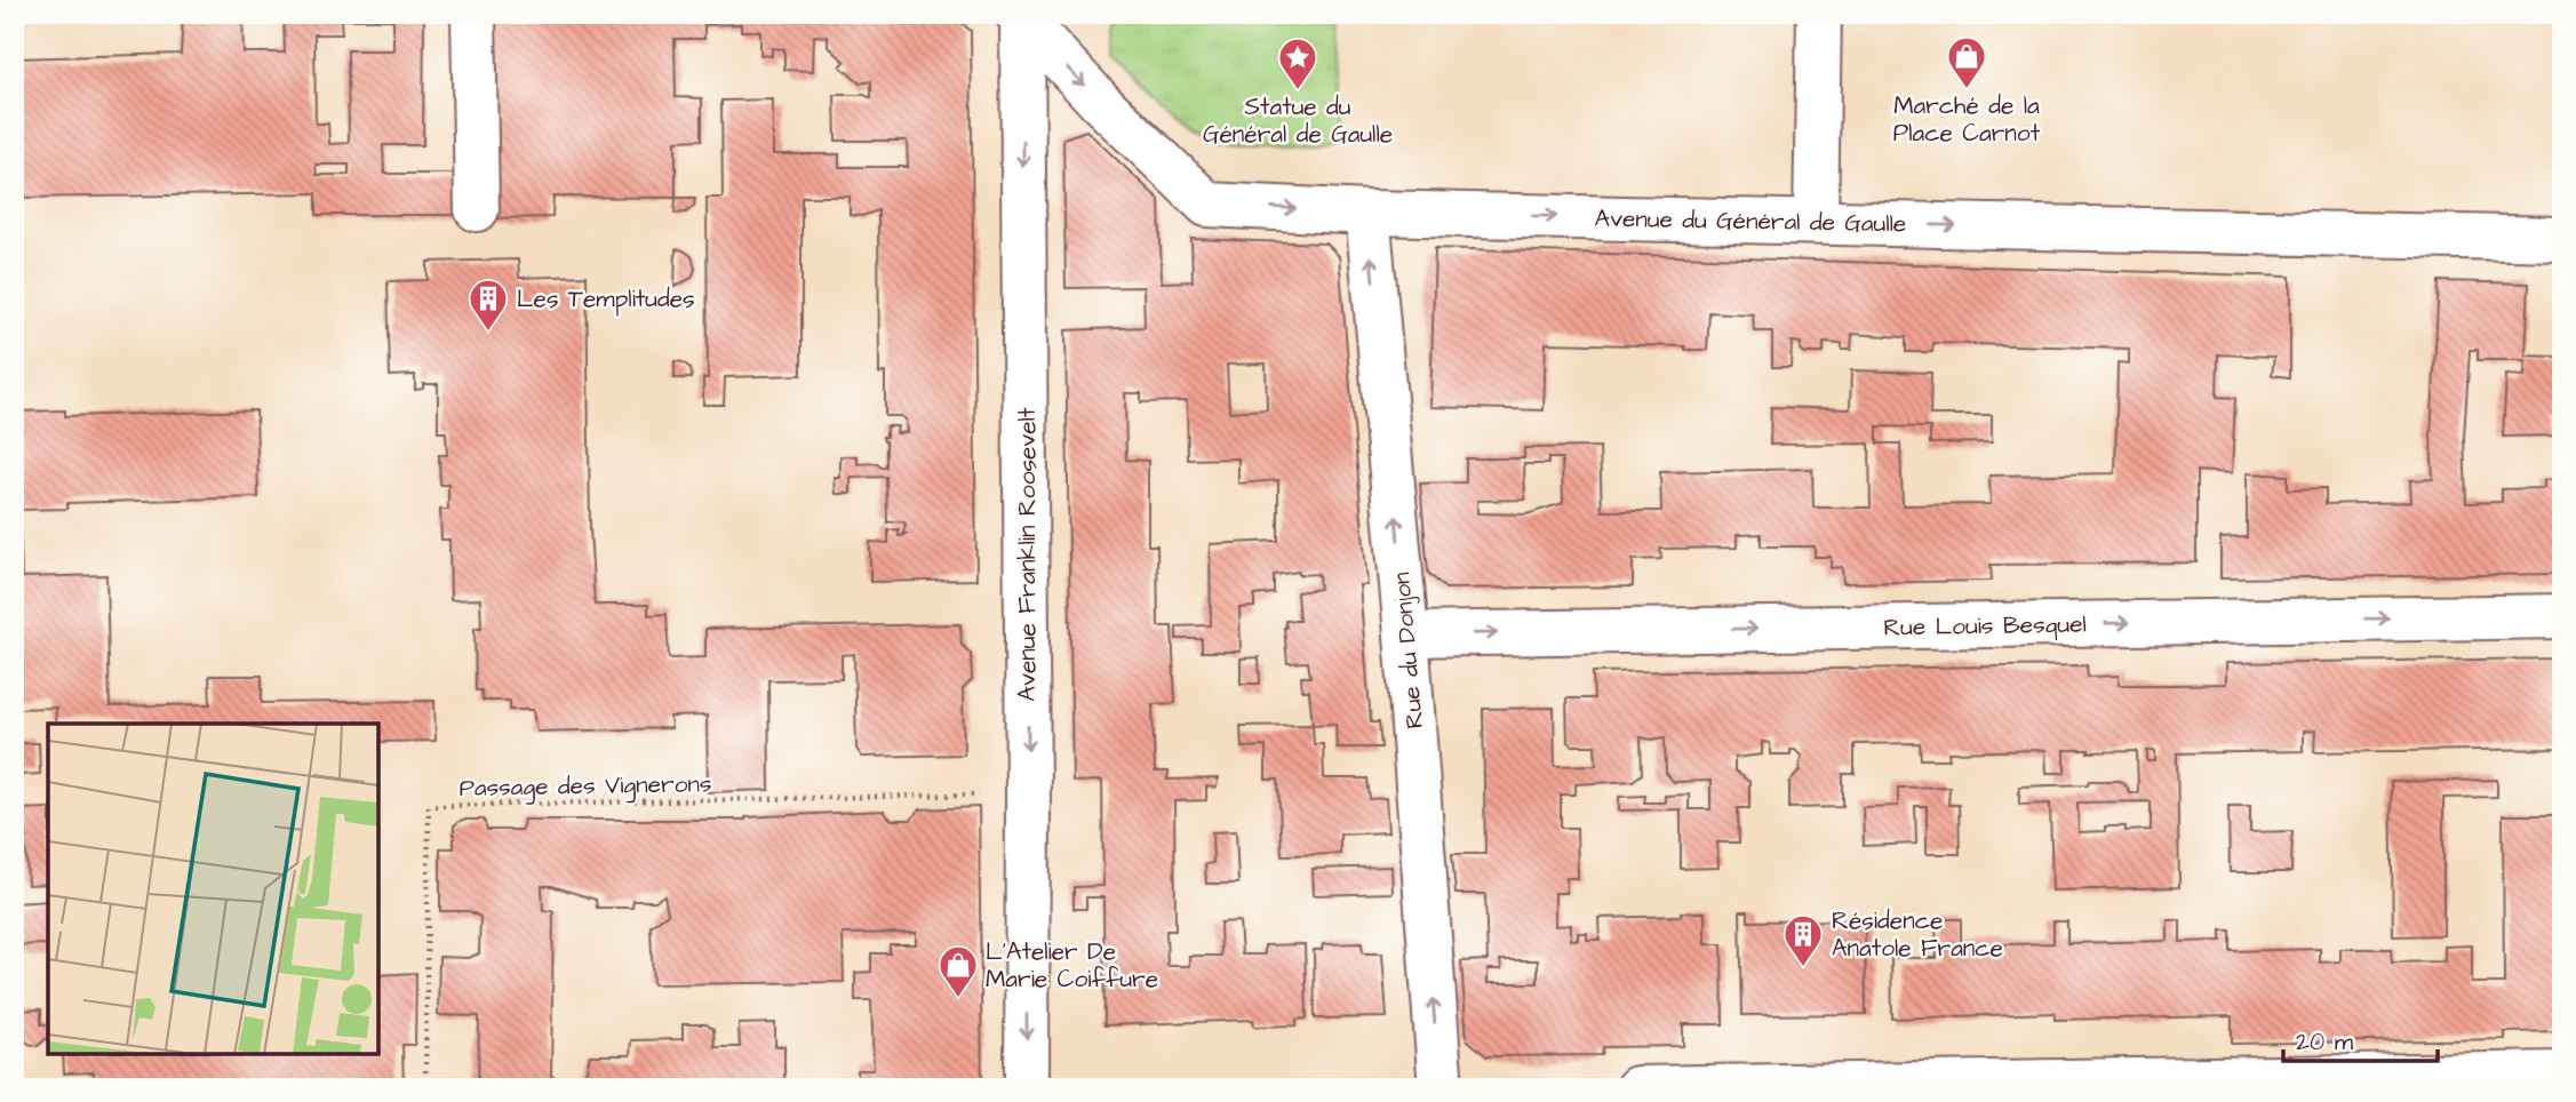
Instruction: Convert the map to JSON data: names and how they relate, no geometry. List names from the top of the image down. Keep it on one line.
{"streets":{"street":["Avenue du Général de Gaulle","Avenue Franklin Roosevelt","Rue Louis Besquel","Rue du Donjon"],"path":["Passage des Vignerons"]},"crossings":[["Avenue du Général de Gaulle","Avenue Franklin Roosevelt"],["Avenue du Général de Gaulle","Rue du Donjon"],["Rue Louis Besquel","Rue du Donjon"]],"one_way":["Avenue du Général de Gaulle","Avenue Franklin Roosevelt","Rue Louis Besquel","Rue du Donjon"],"places":{"shop":["Marché de la Place Carnot","L’Atelier De Marie Coiffure"],"place":["Statue du Général de Gaulle"],"building":["Les Templitudes","Résidence Anatole France"]},"scale_bar":"20 m"}
